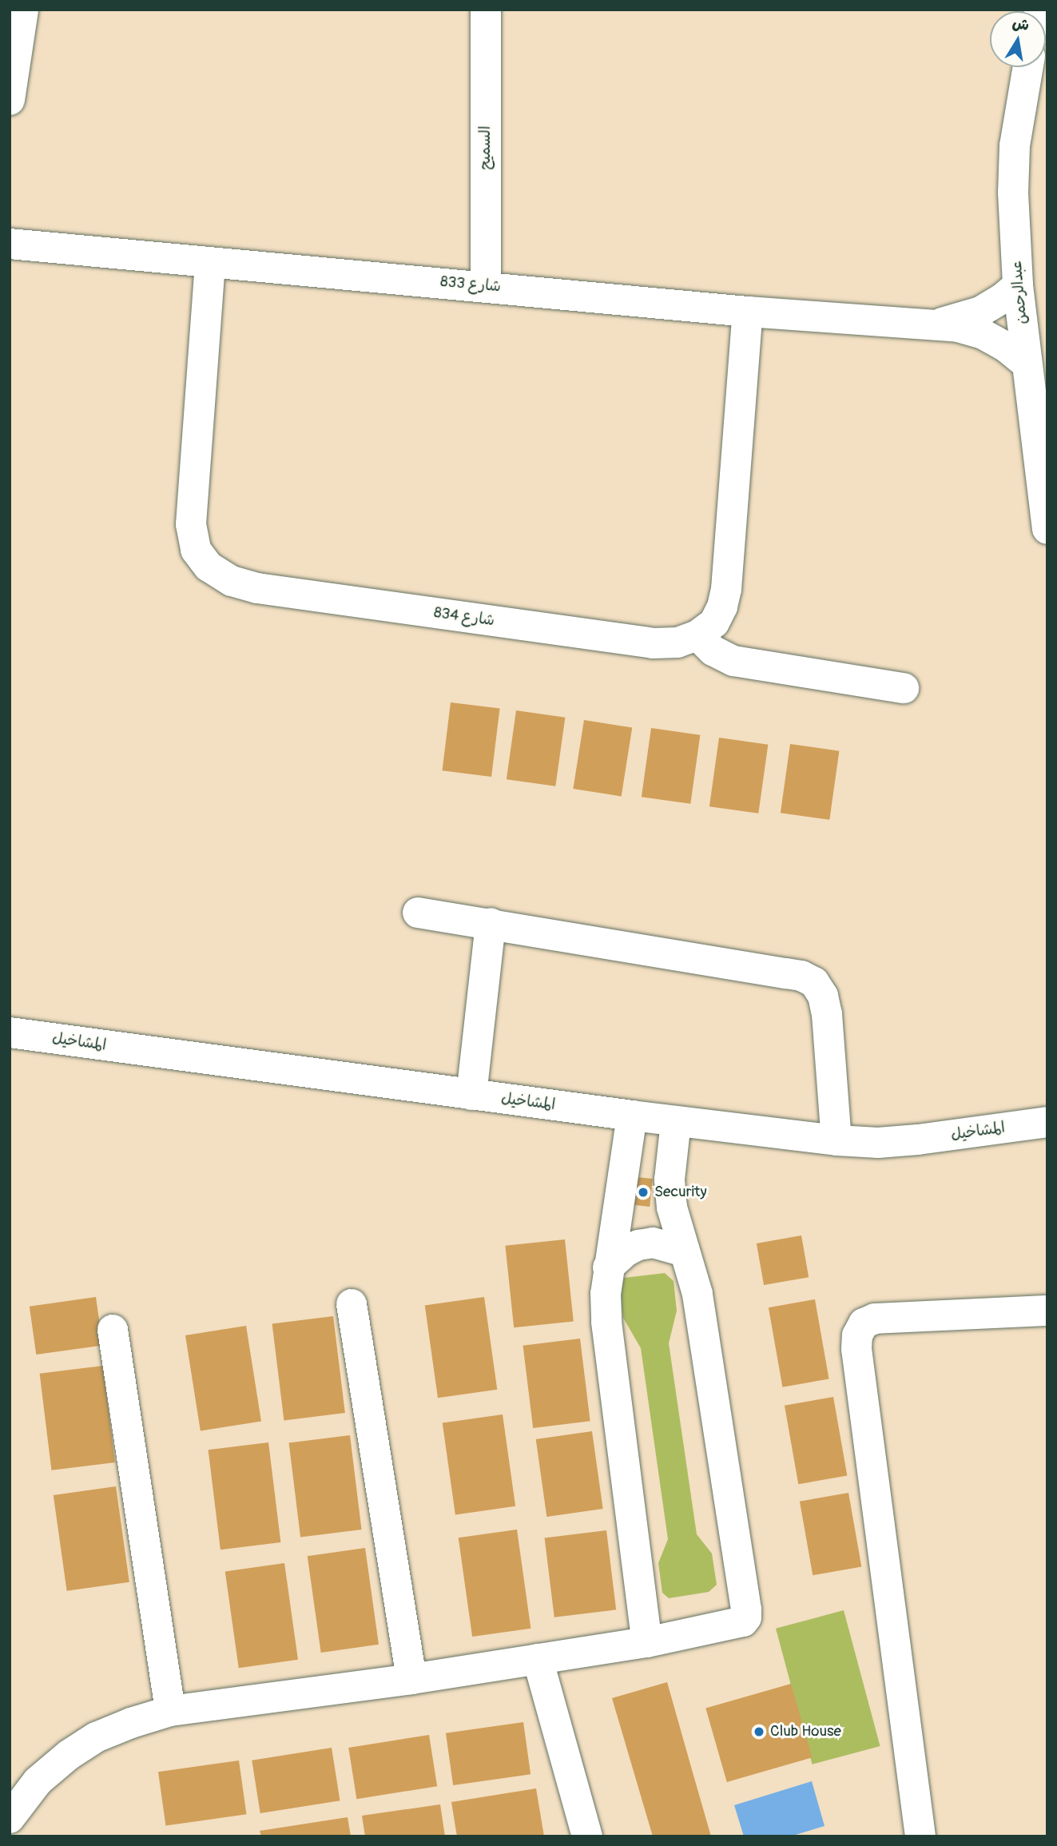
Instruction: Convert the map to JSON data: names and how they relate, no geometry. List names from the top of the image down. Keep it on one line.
{"streets":{"street":["السميح","شارع 833","عبدالرحمن","شارع 834","المشاخيل"]},"crossings":[["السميح","شارع 833"],["شارع 833","عبدالرحمن"],["شارع 833","شارع 834"]],"places":["Security","Club House"],"north":"top"}
